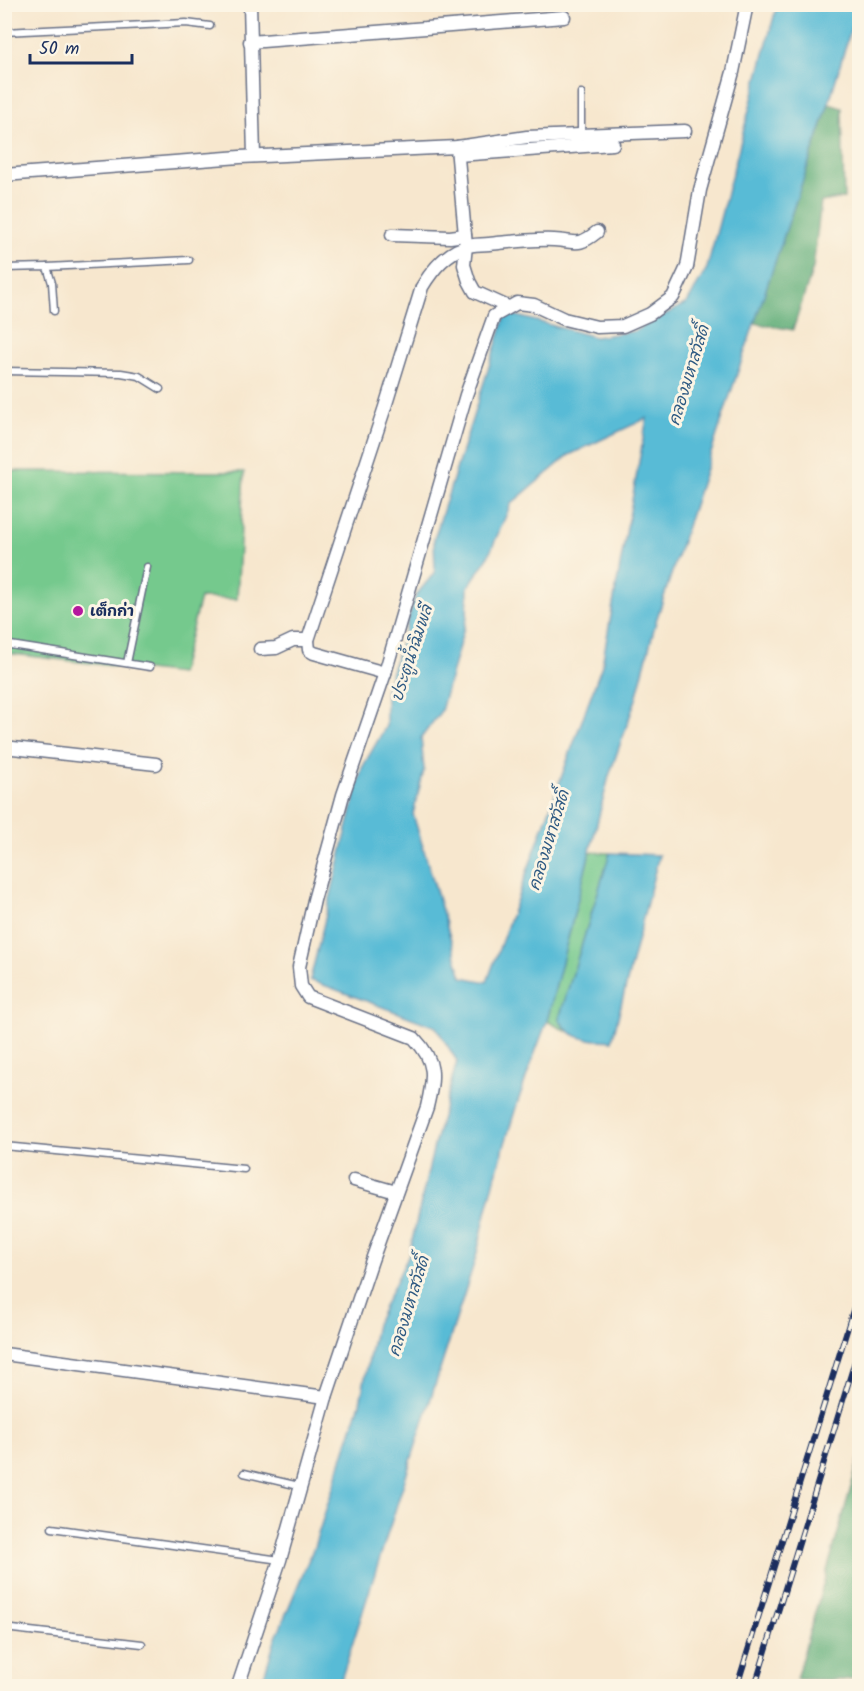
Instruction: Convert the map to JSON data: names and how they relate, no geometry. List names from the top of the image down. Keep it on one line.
{"water":["คลองมหาสวัสดิ์","ประตูน้ำฉิมพลี"],"places":["เต็กก่า"],"scale_bar":"50 m"}
